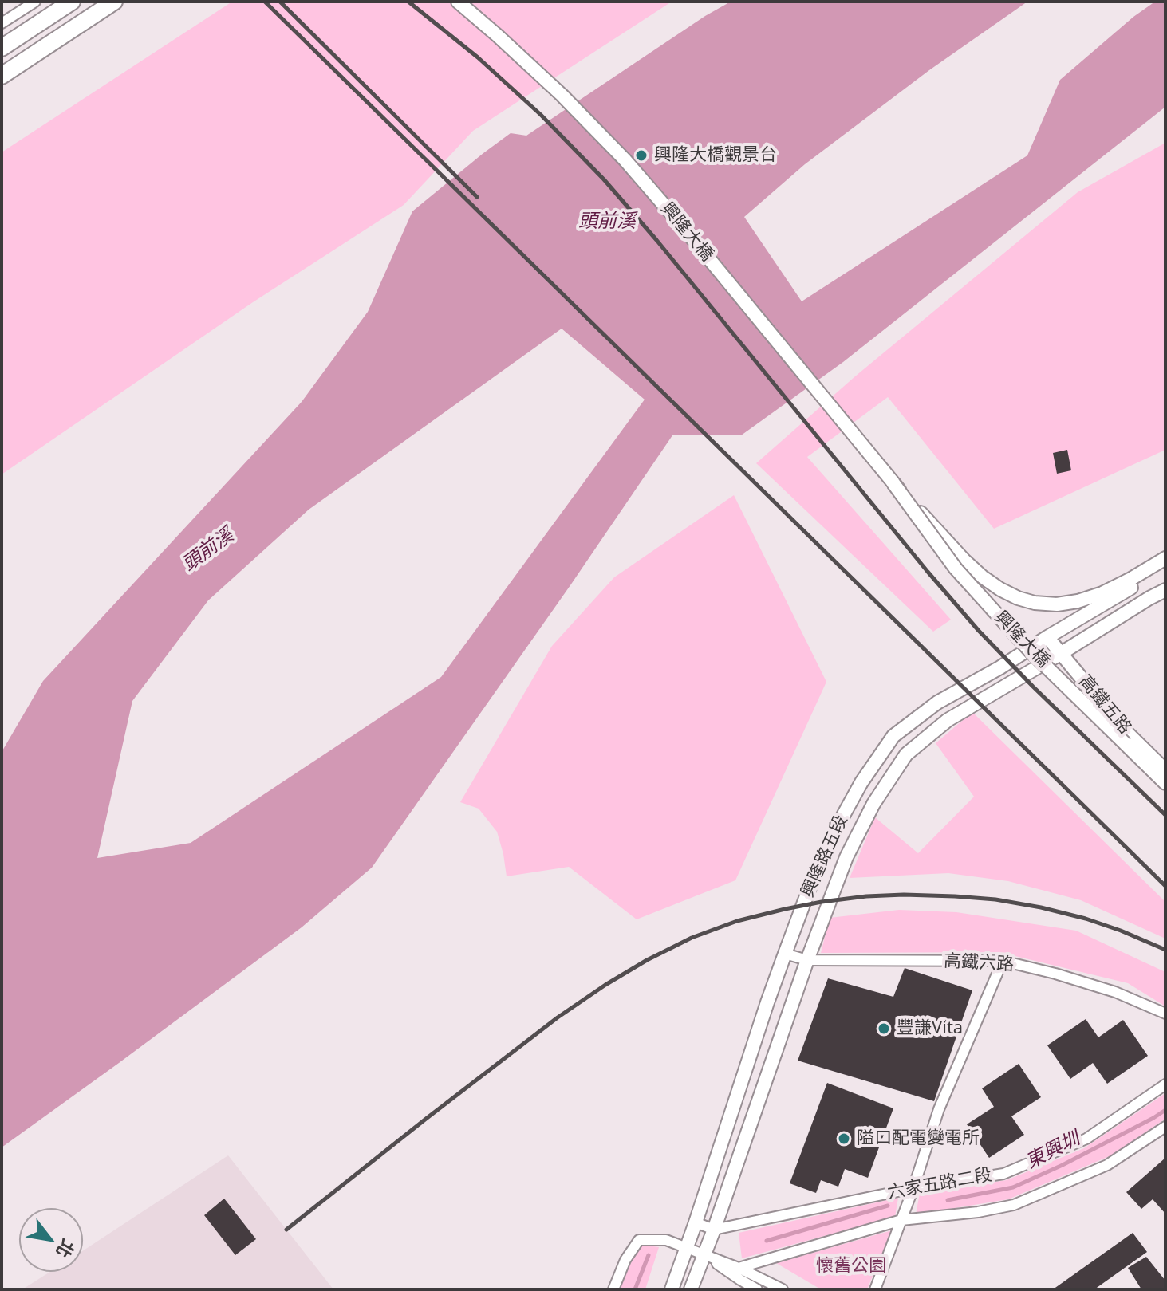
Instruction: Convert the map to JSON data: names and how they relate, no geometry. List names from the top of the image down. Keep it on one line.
{"streets":{"street":["興隆大橋","高鐵五路","興隆路五段","高鐵六路","六家五路二段"]},"crossings":[["高鐵五路","興隆路五段"],["興隆路五段","高鐵六路"],["興隆路五段","六家五路二段"]],"water":["頭前溪","東興圳"],"parks":["懷舊公園"],"places":["興隆大橋觀景台","豐謙Vita","隘口配電變電所"],"north":"bottom right"}
